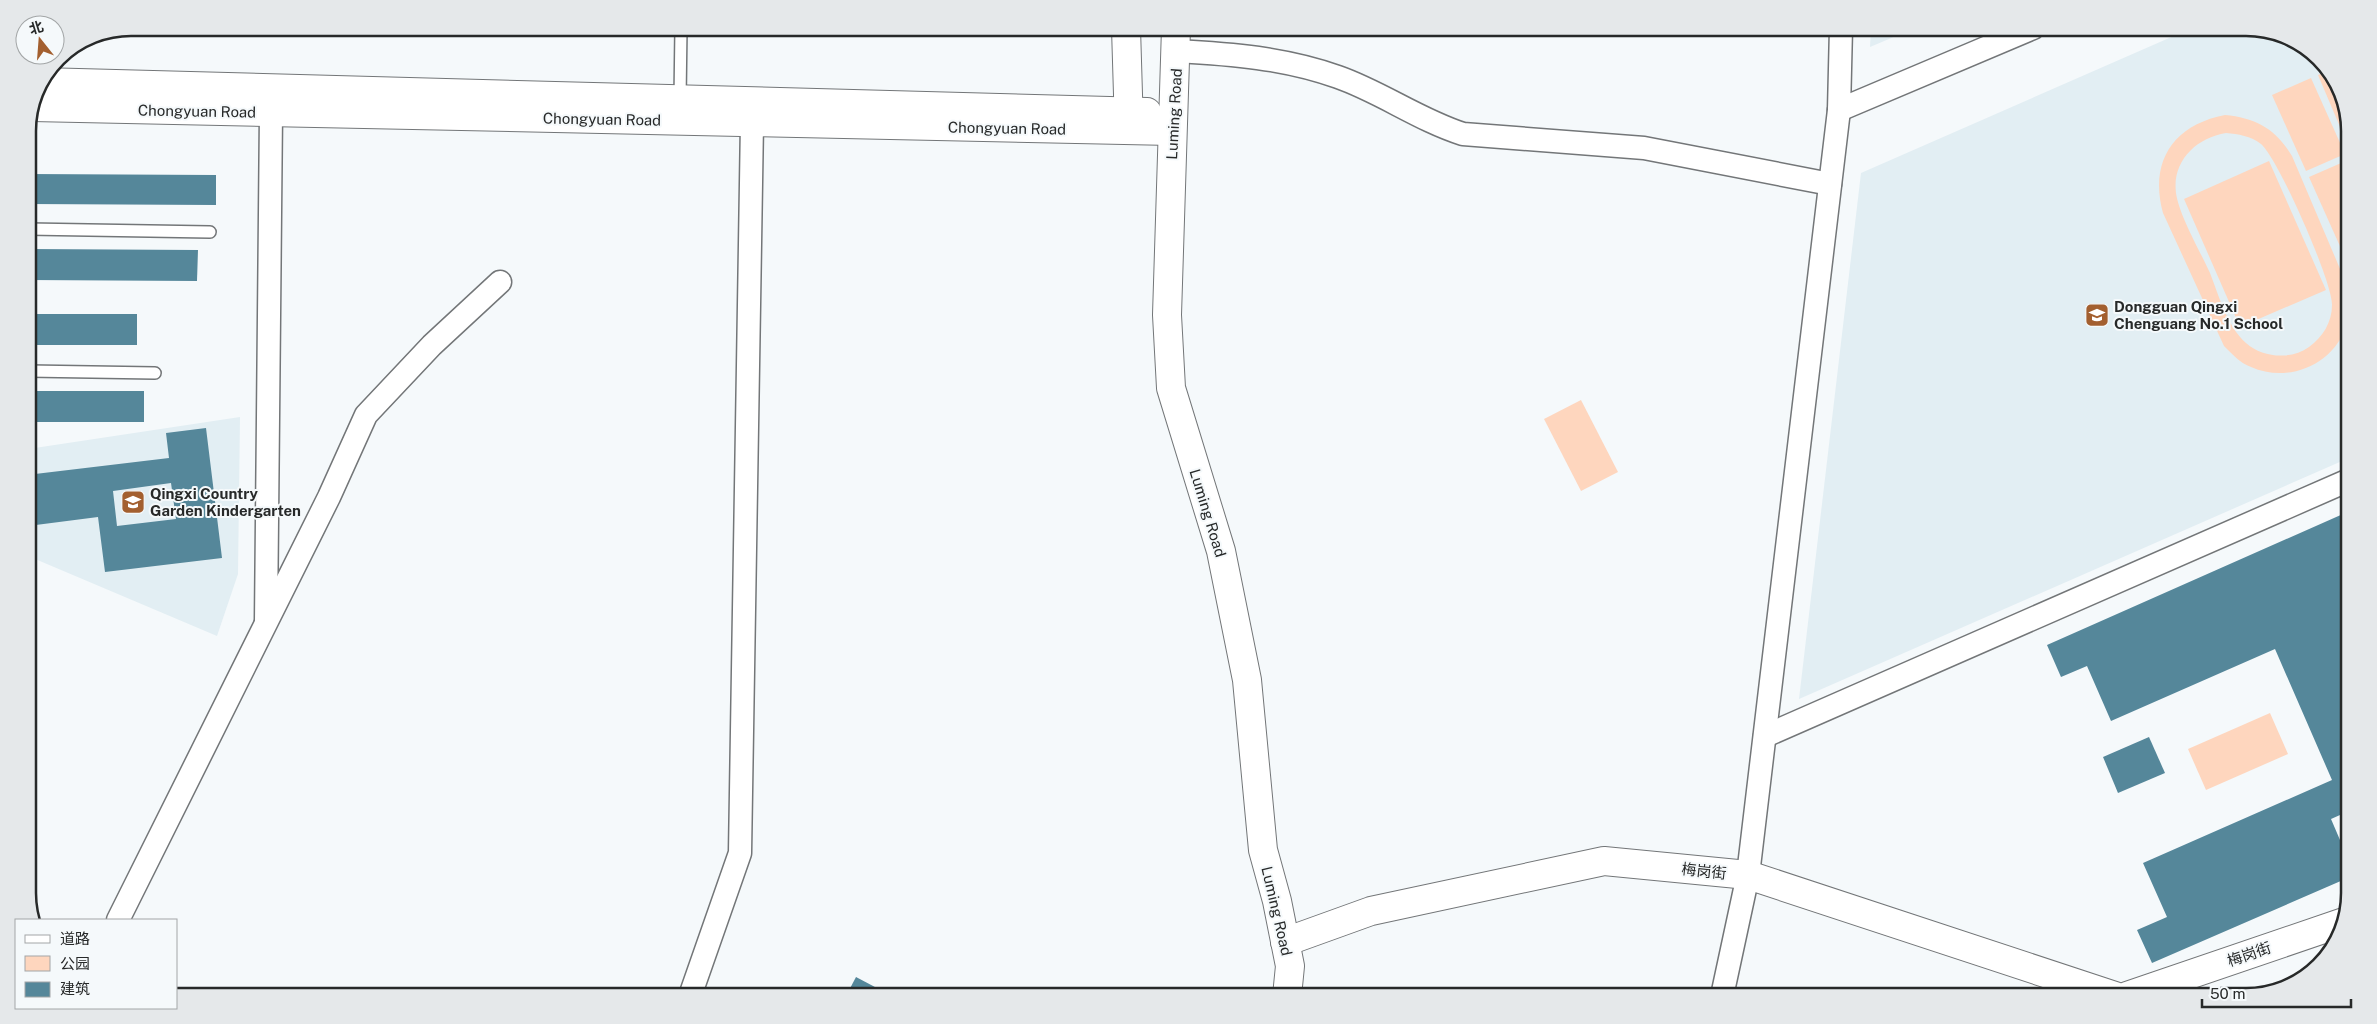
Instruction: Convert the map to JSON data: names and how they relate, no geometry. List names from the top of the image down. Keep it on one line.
{"streets":{"street":["Chongyuan Road","Luming Road","梅岗街"]},"crossings":[["Chongyuan Road","Luming Road"],["Luming Road","梅岗街"]],"places":{"school or university":["Dongguan Qingxi Chenguang No.1 School","Qingxi Country Garden Kindergarten"]},"legend":["道路","公园","建筑"],"scale_bar":"50 m","north":"top"}
